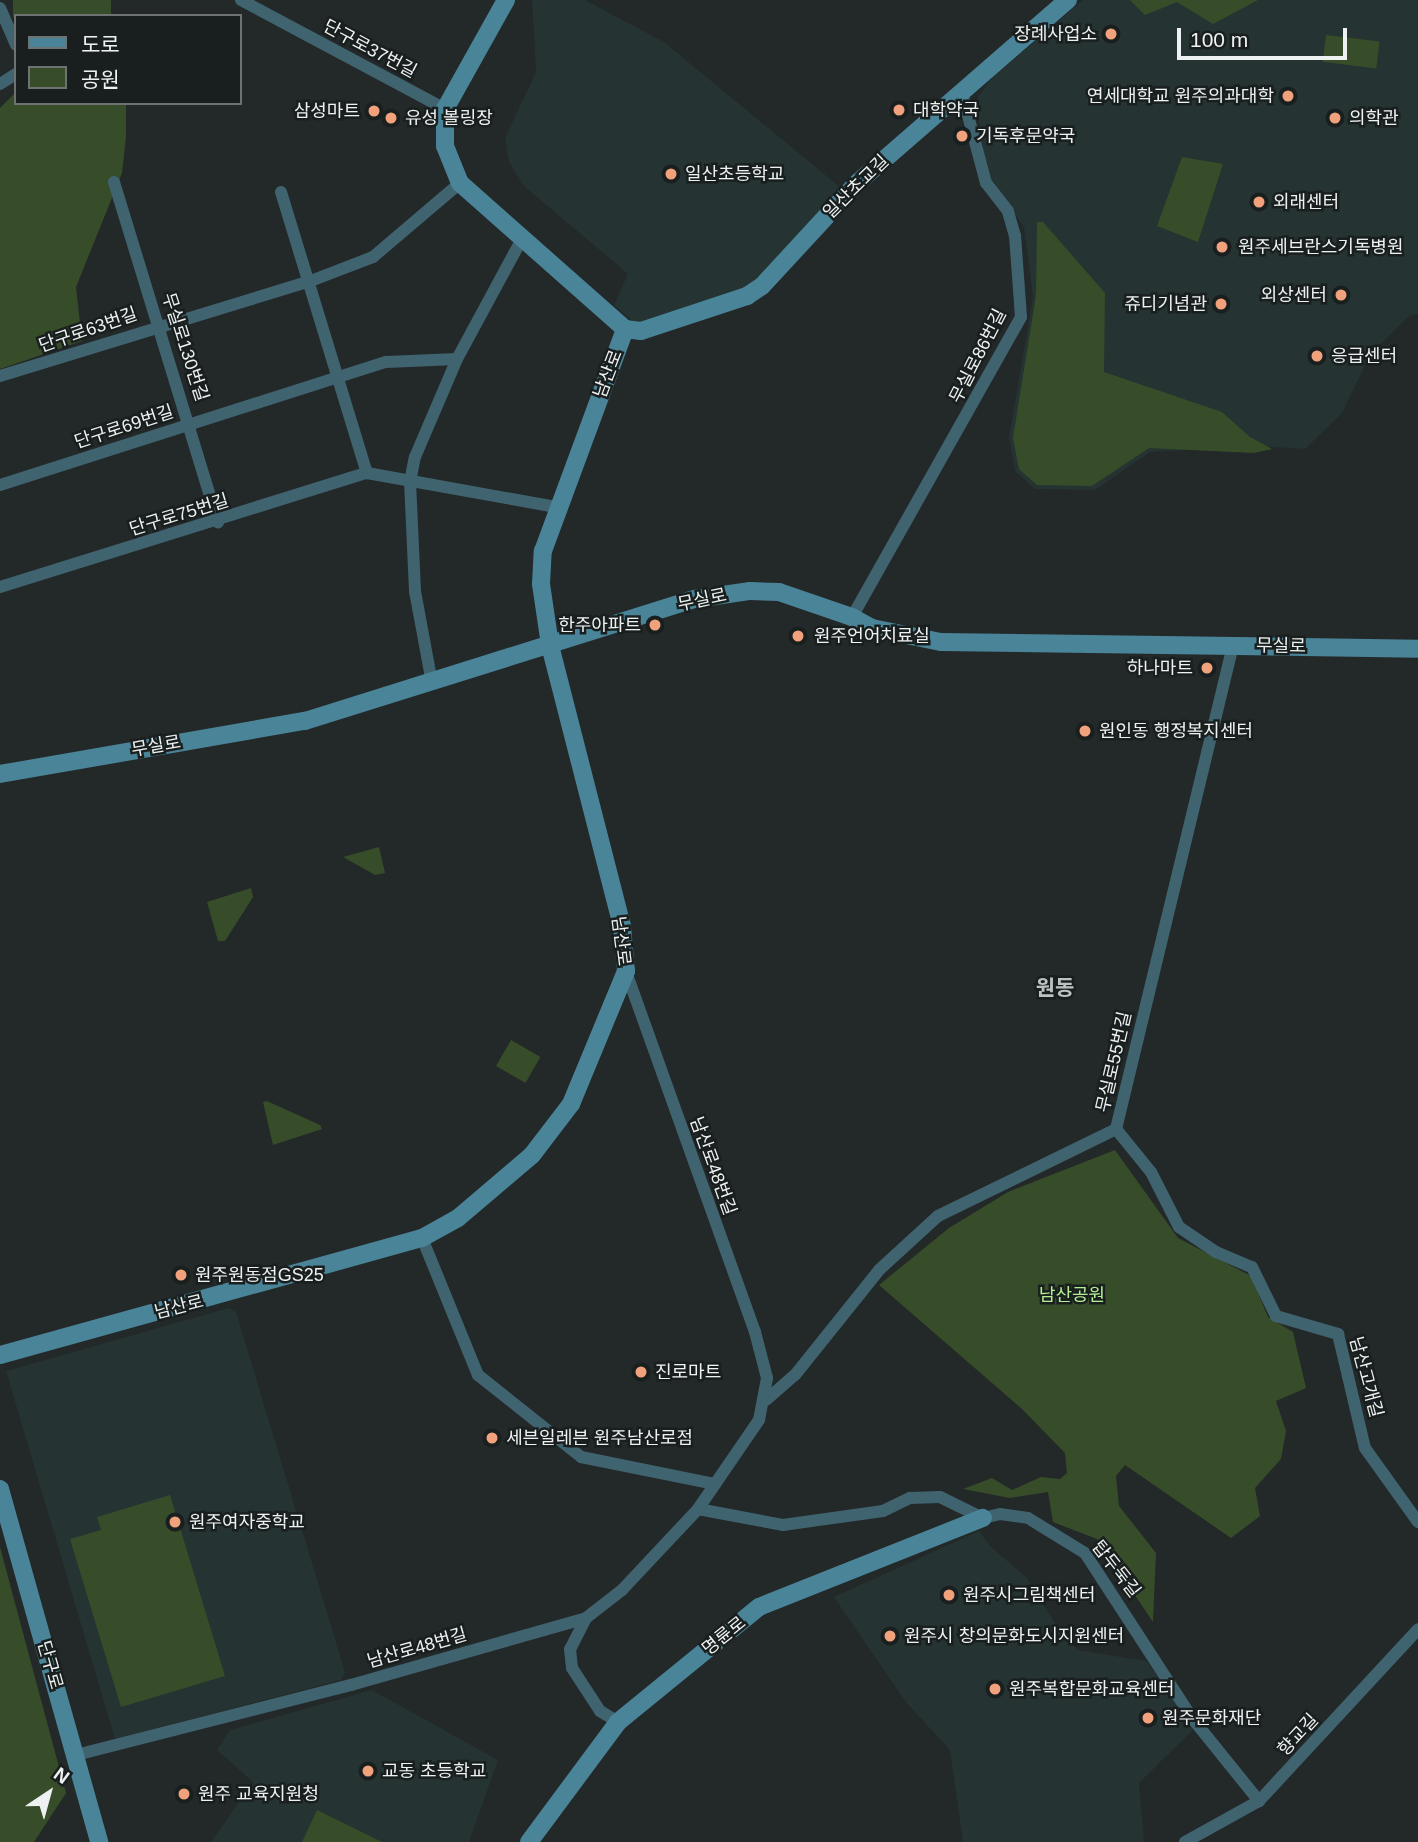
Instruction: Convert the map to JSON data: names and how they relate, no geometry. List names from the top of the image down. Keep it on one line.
{"streets":{"street":["단구로37번길","일산초교길","단구로63번길","무실로130번길","무실로86번길","남산로","단구로69번길","단구로75번길","무실로","무실로55번길","남산로48번길","남산고개길","탑두둑길","명륜로","단구로","향교길"]},"crossings":[["단구로37번길","남산로"],["일산초교길","무실로86번길"],["일산초교길","남산로"],["단구로63번길","무실로130번길"],["단구로63번길","남산로"],["무실로130번길","단구로69번길"],["무실로130번길","단구로75번길"],["무실로86번길","무실로"],["남산로","무실로"],["남산로","남산로48번길"],["무실로","무실로55번길"],["무실로55번길","남산로48번길"],["무실로55번길","남산고개길"],["남산로48번길","탑두둑길"],["남산로48번길","단구로"],["탑두둑길","명륜로"],["탑두둑길","향교길"]],"districts":["원동"],"parks":["남산공원"],"places":["장례사업소","연세대학교 원주의과대학","대학약국","삼성마트","유성 볼링장","의학관","기독후문약국","일산초등학교","외래센터","원주세브란스기독병원","외상센터","쥬디기념관","응급센터","한주아파트","원주언어치료실","하나마트","원인동 행정복지센터","원주원동점GS25","진로마트","세븐일레븐 원주남산로점","원주여자중학교","원주시그림책센터","원주시 창의문화도시지원센터","원주복합문화교육센터","원주문화재단","교동 초등학교","원주 교육지원청"],"legend":["도로","공원"],"scale_bar":"100 m","north":"top right"}
